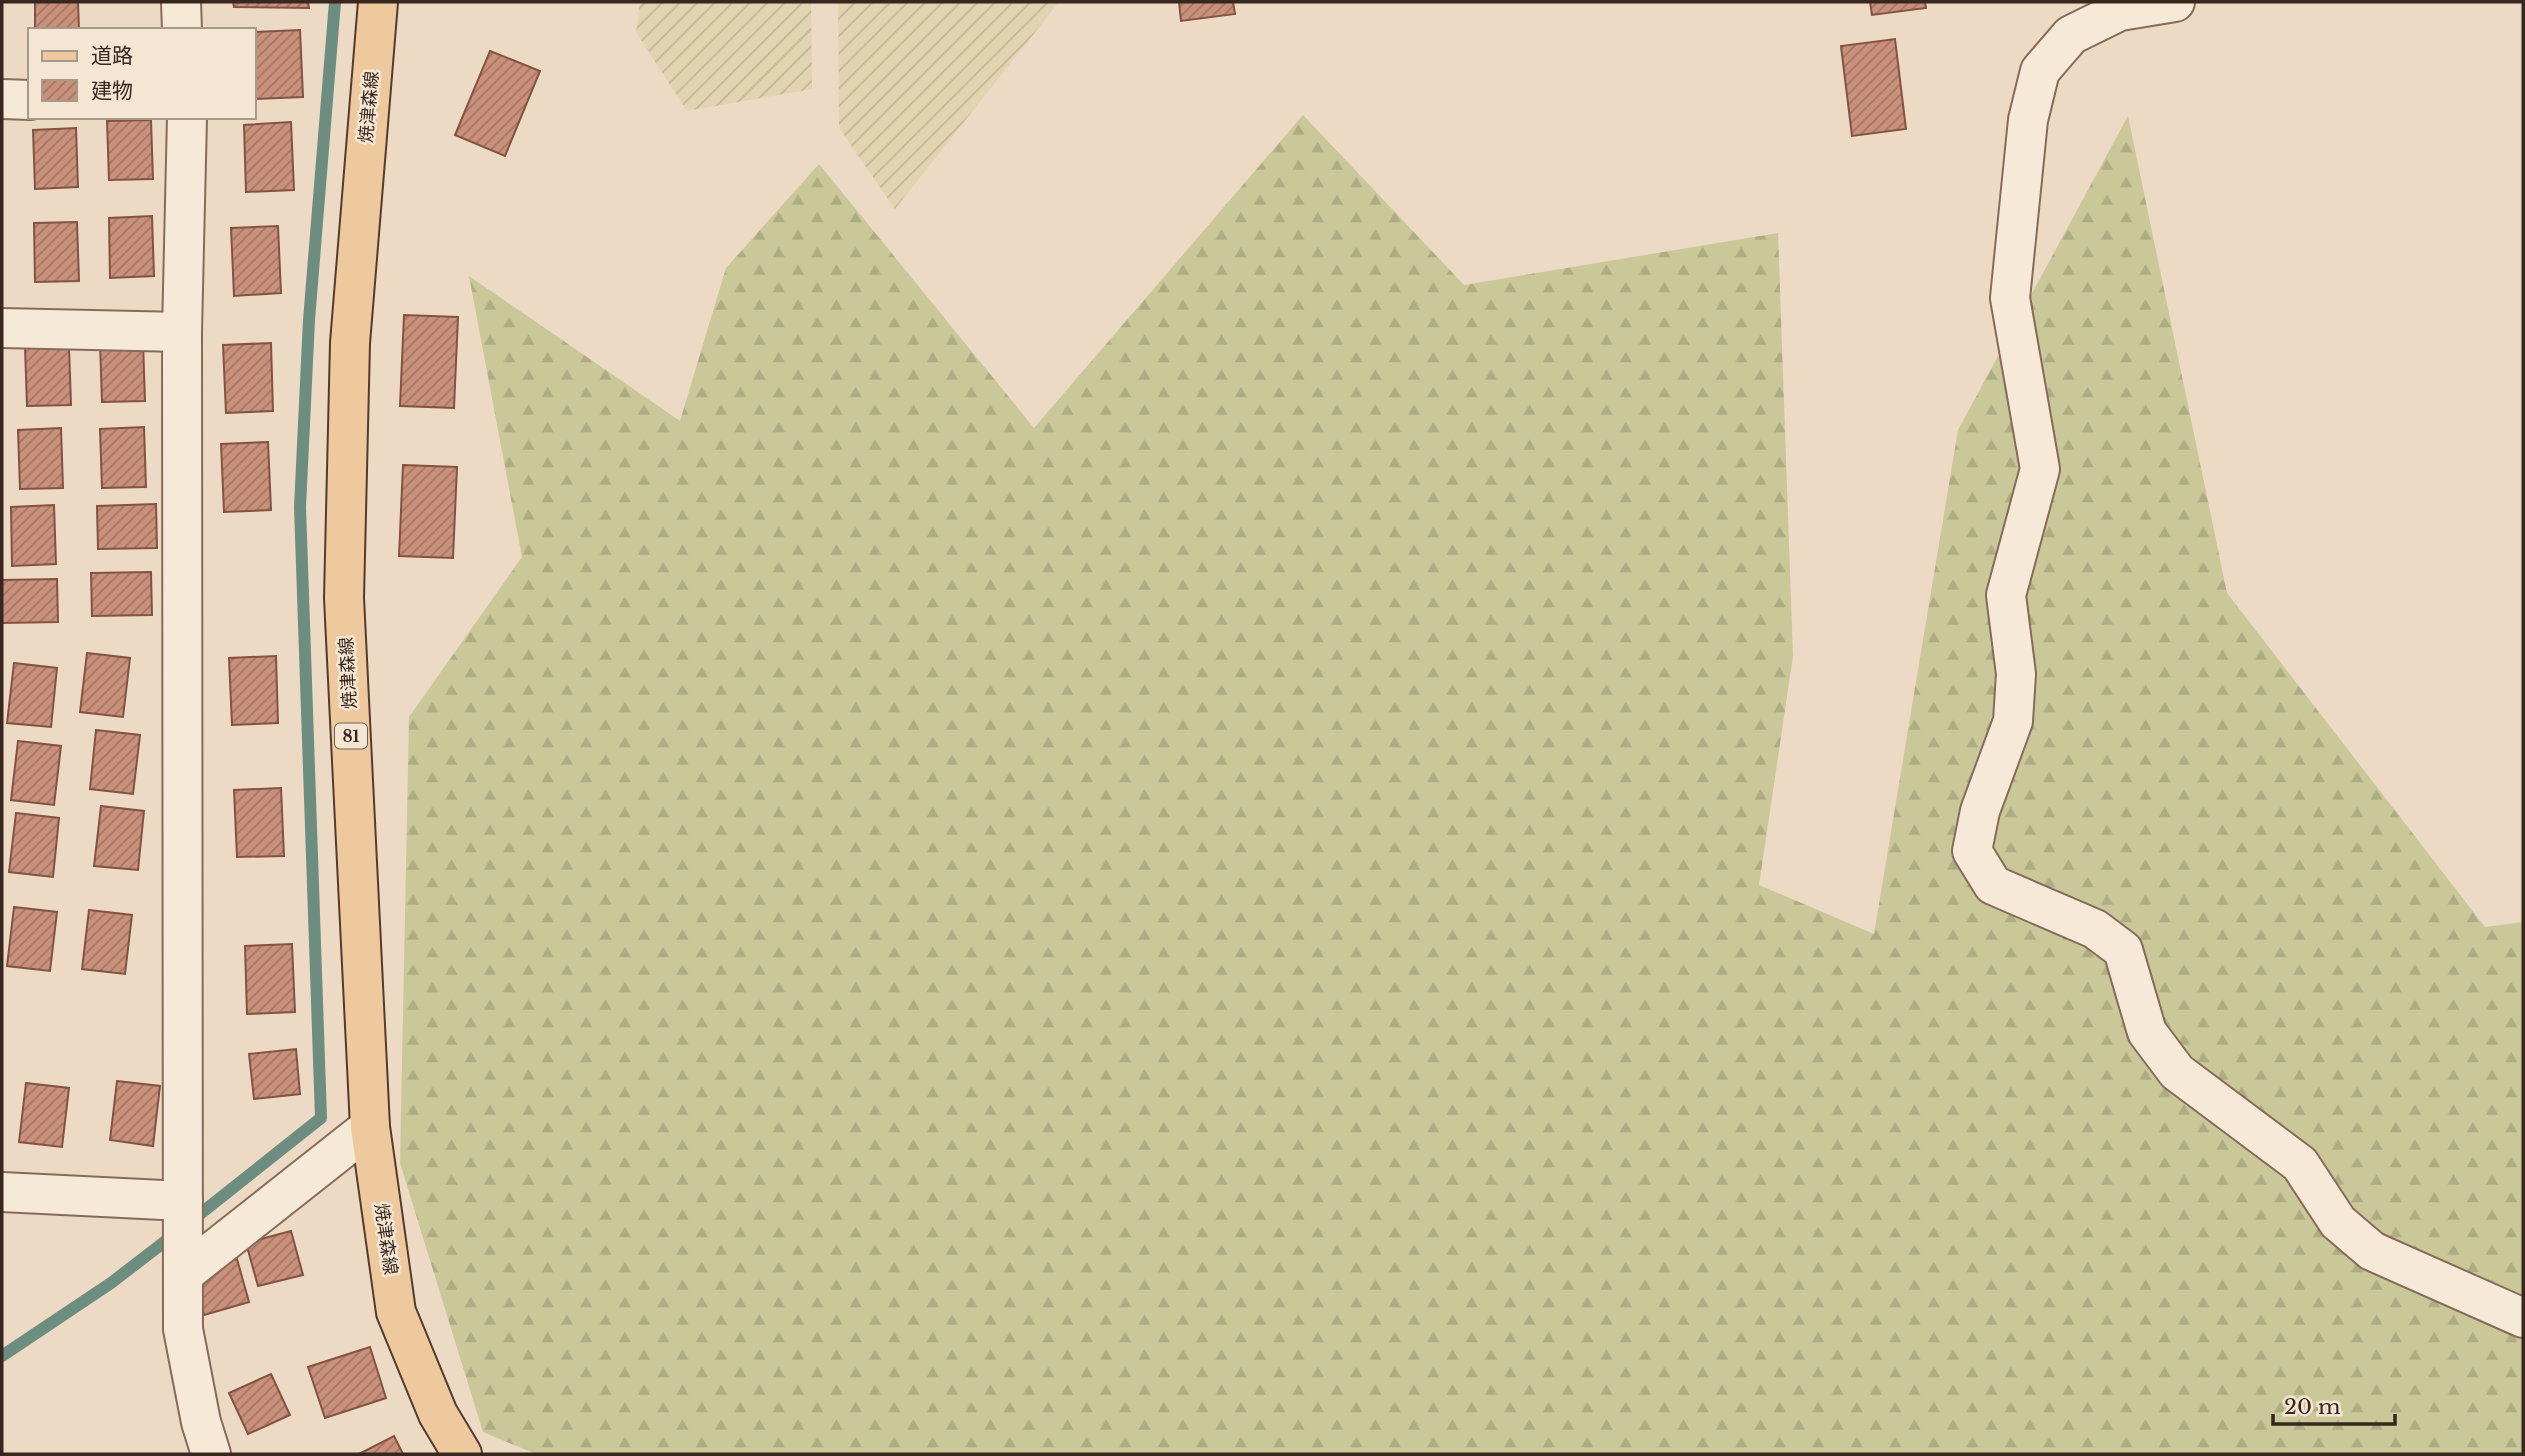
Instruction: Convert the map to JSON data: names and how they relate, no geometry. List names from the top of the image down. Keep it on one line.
{"streets":{"main road":["焼津森線","81"]},"legend":["道路","建物"],"scale_bar":"20 m"}
